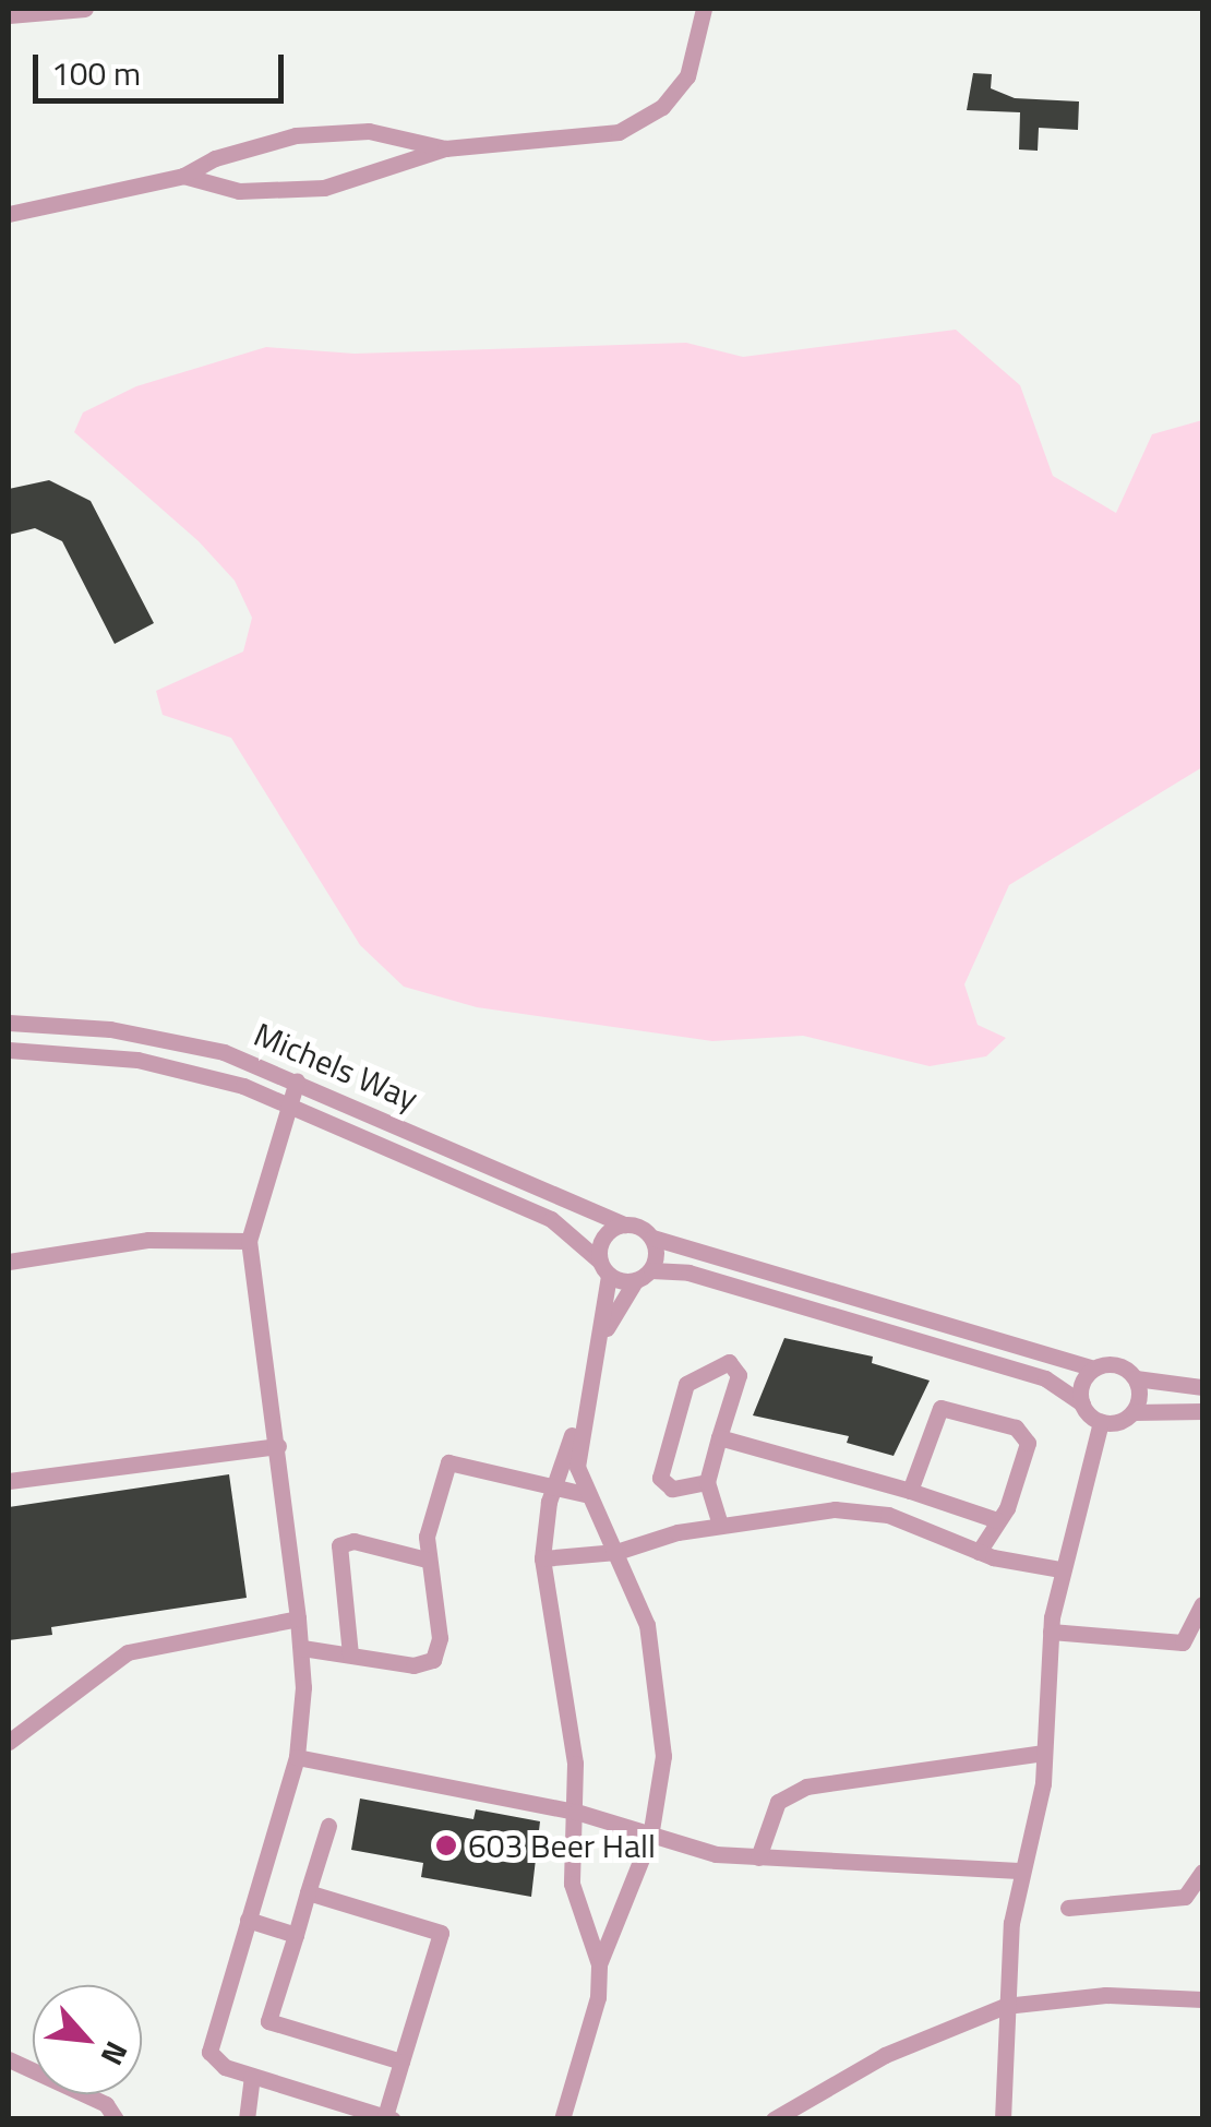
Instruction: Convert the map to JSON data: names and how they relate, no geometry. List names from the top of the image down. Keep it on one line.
{"streets":{"street":["Michels Way"]},"places":["603 Beer Hall"],"scale_bar":"100 m","north":"bottom right"}
